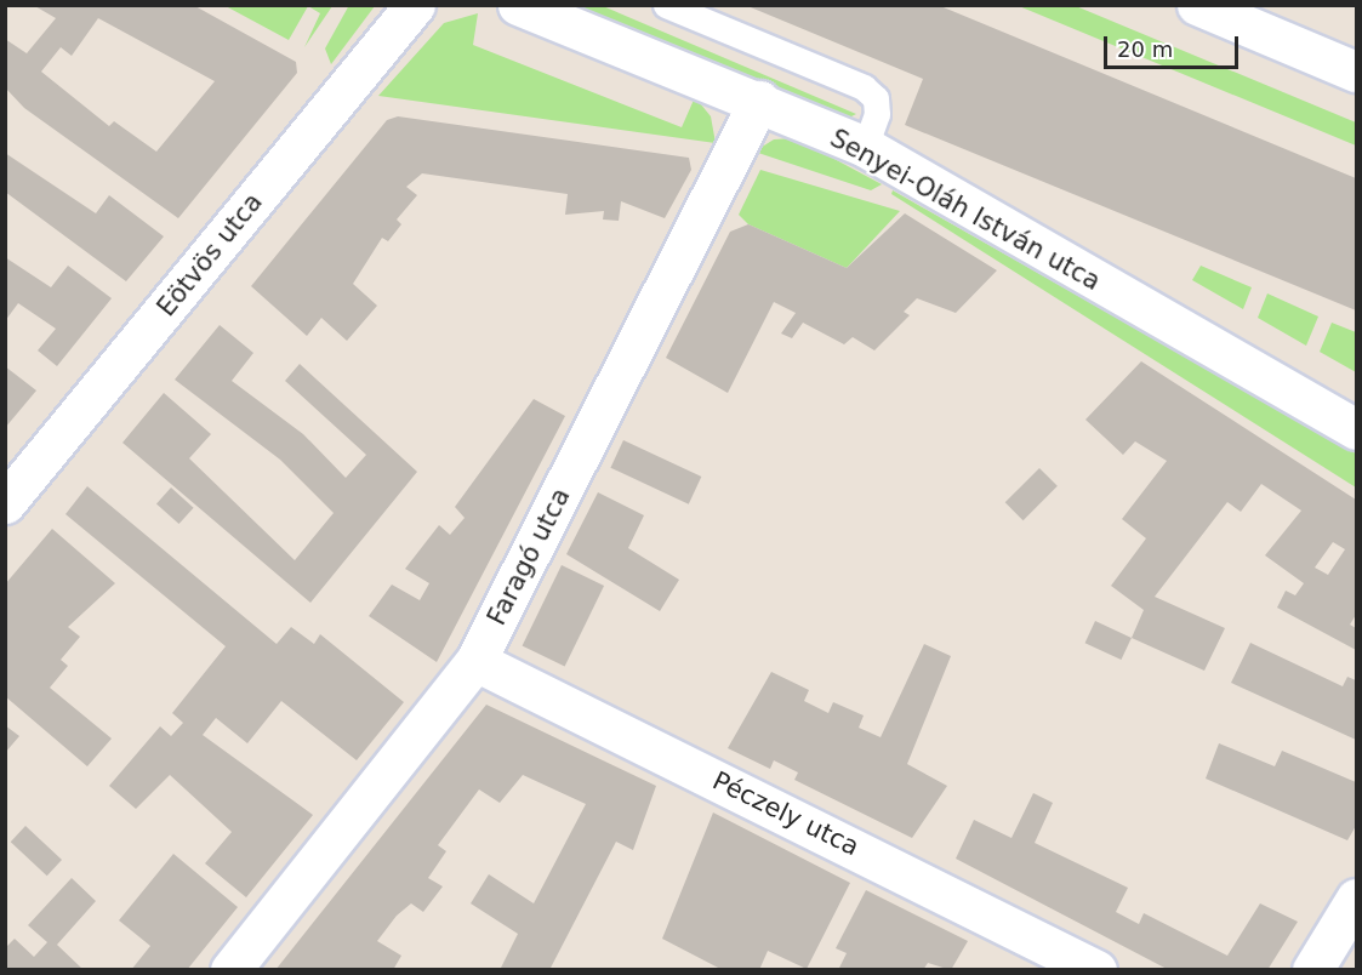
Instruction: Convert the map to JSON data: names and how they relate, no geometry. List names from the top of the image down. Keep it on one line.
{"streets":{"street":["Senyei-Oláh István utca","Eötvös utca","Faragó utca","Péczely utca"]},"crossings":[["Senyei-Oláh István utca","Faragó utca"],["Faragó utca","Péczely utca"]],"scale_bar":"20 m"}
